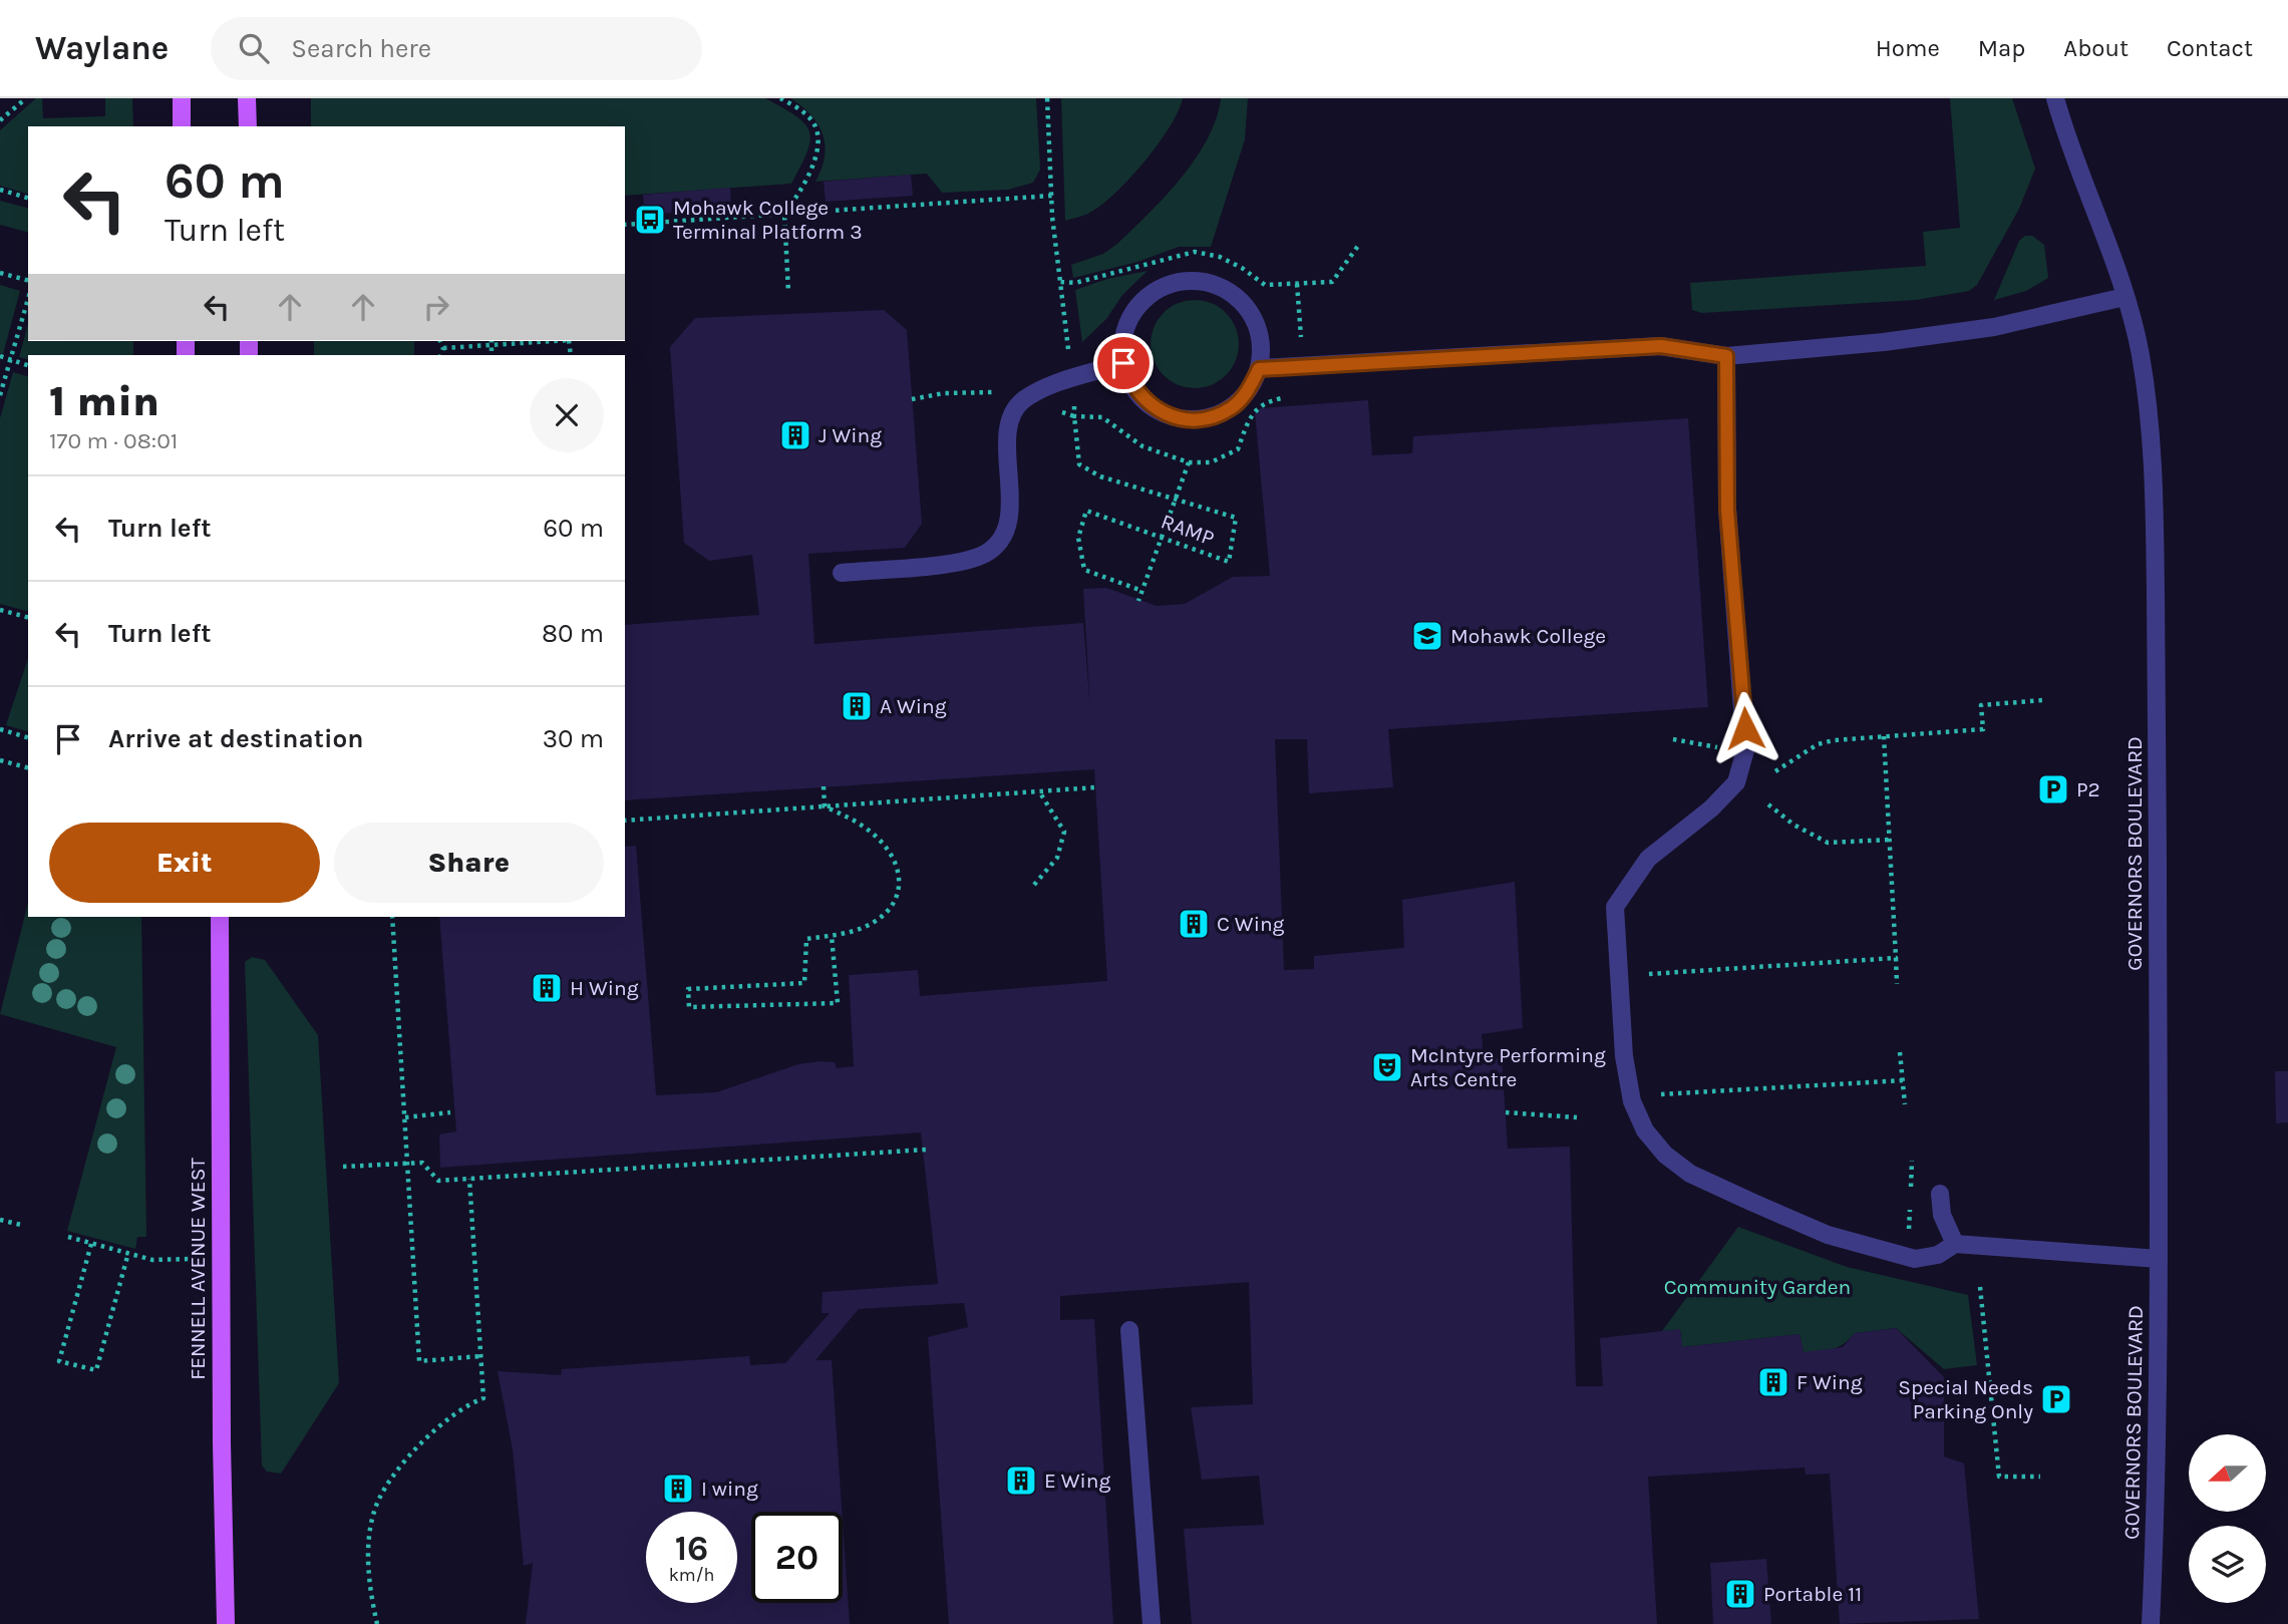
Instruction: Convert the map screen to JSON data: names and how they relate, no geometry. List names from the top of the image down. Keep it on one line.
{"streets":{"main road":["FENNELL AVENUE WEST"],"street":["GOVERNORS BOULEVARD"],"path":["RAMP"]},"parks":["Community Garden"],"places":{"bus stop":["Mohawk College Terminal Platform 3"],"building":["J Wing","A Wing","C Wing","H Wing","F Wing","E Wing","I wing","Portable 11"],"school or university":["Mohawk College"],"parking":["P2","Special Needs Parking Only"],"theatre":["McIntyre Performing Arts Centre"]},"north":"left","page":{"header":"Waylane","search":"Search here","nav":["Home","Map","About","Contact"],"turn":["60 m","Turn left"],"heading":["1 min","170 m · 08:01"],"list":[{"name":"Turn left","value":"60 m"},{"name":"Turn left","value":"80 m"},{"name":"Arrive at destination","value":"30 m"}],"buttons":["Exit","Share"],"speed":"16 km/h","limit":"20"}}
